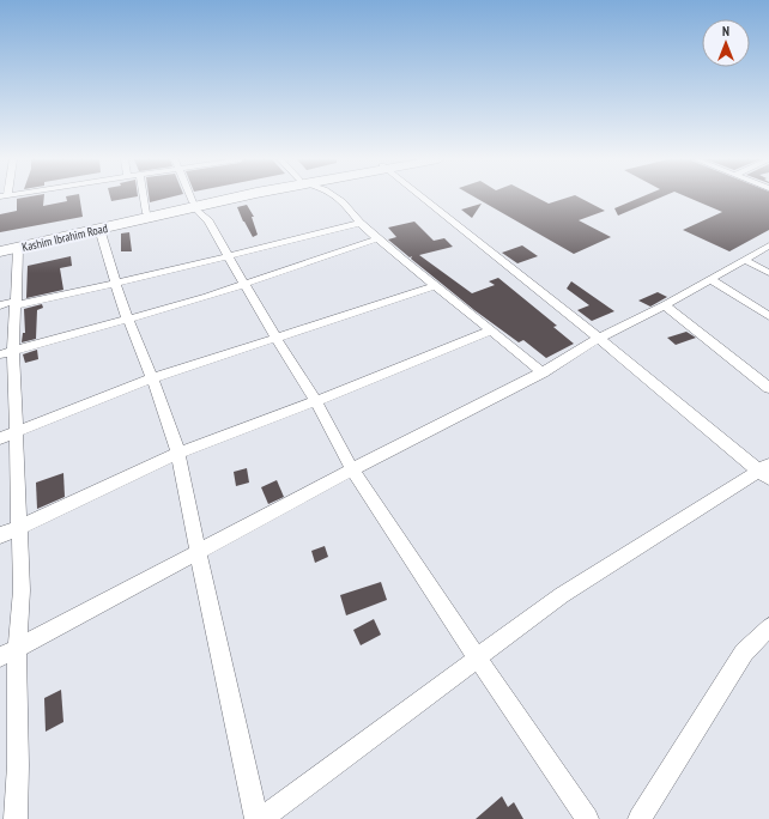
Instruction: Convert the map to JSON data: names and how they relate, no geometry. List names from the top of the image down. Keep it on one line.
{"streets":{"highway":["Kashim Ibrahim Road"]},"north":"top"}
